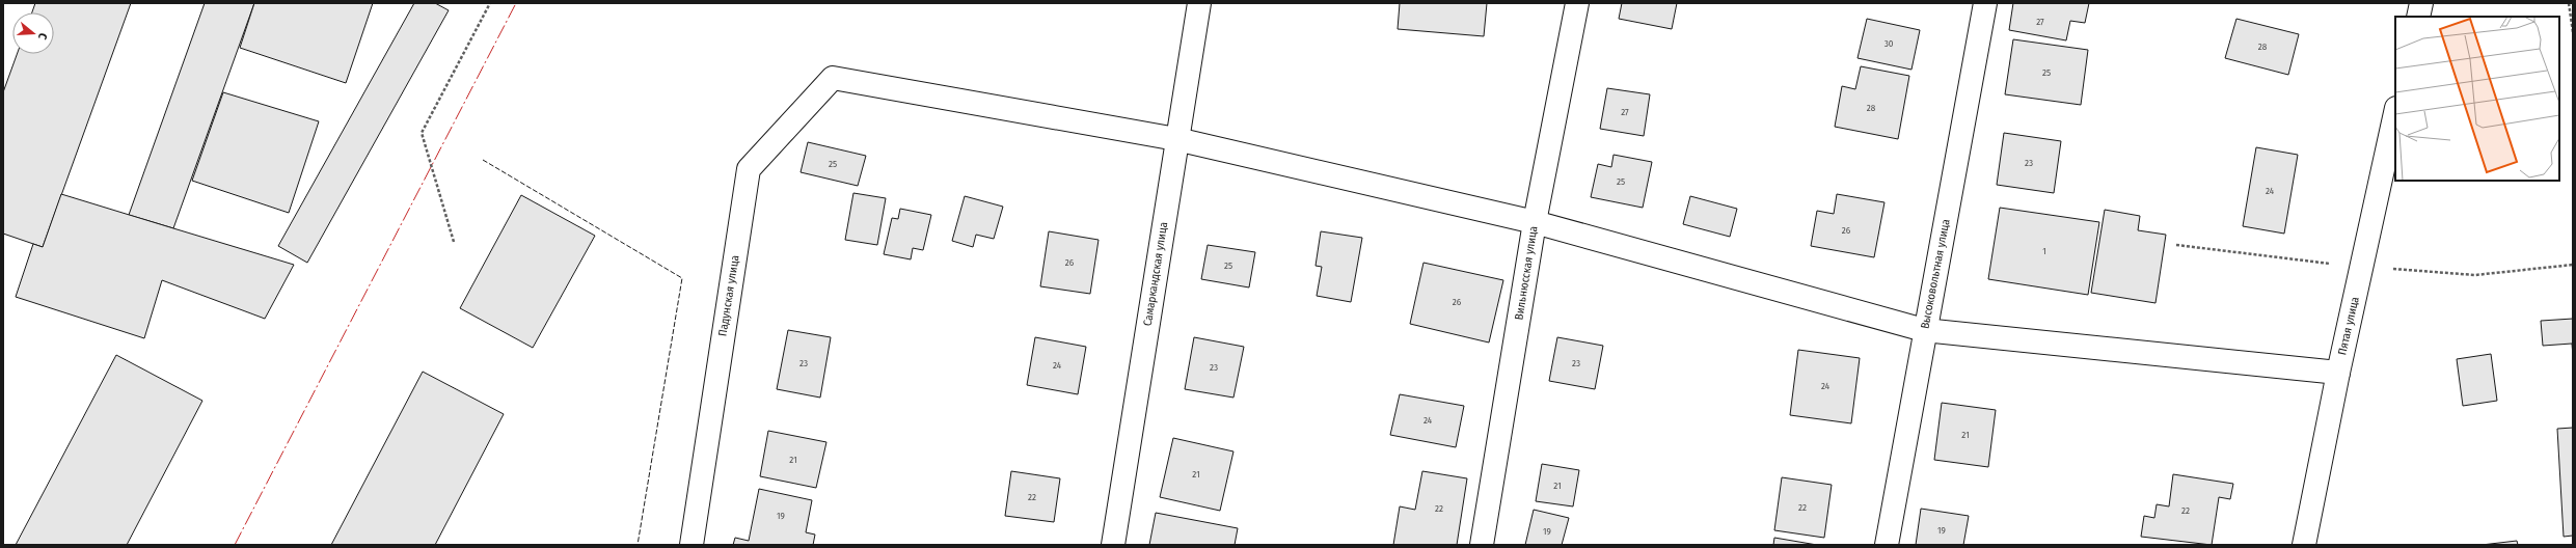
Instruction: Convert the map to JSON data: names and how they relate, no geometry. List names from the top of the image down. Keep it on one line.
{"streets":{"street":["Вильнюсская улица","Самаркандская улица","Высоковольтная улица","Падунская улица","Пятая улица"]},"crossings":[["Самаркандская улица","Падунская улица"]],"house_numbers":["27","30","28","25","28","27","23","25","25","24","26","1","26","25","26","23","23","24","23","24","24","21","21","21","21","22","22","22","22","19","19","19"],"north":"right"}
